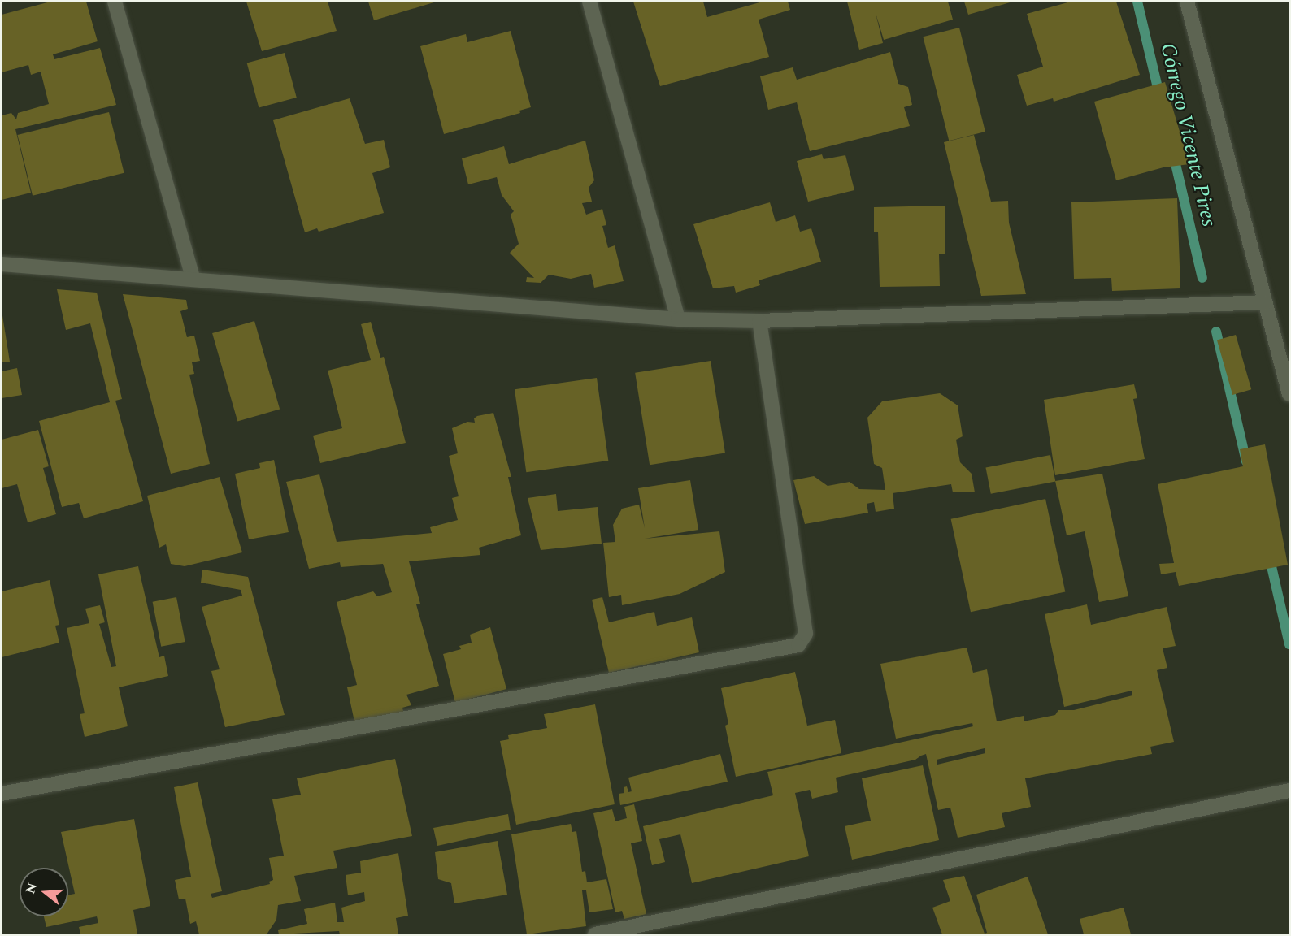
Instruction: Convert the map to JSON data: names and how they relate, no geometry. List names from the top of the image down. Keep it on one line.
{"water":["Córrego Vicente Pires"],"north":"left"}
